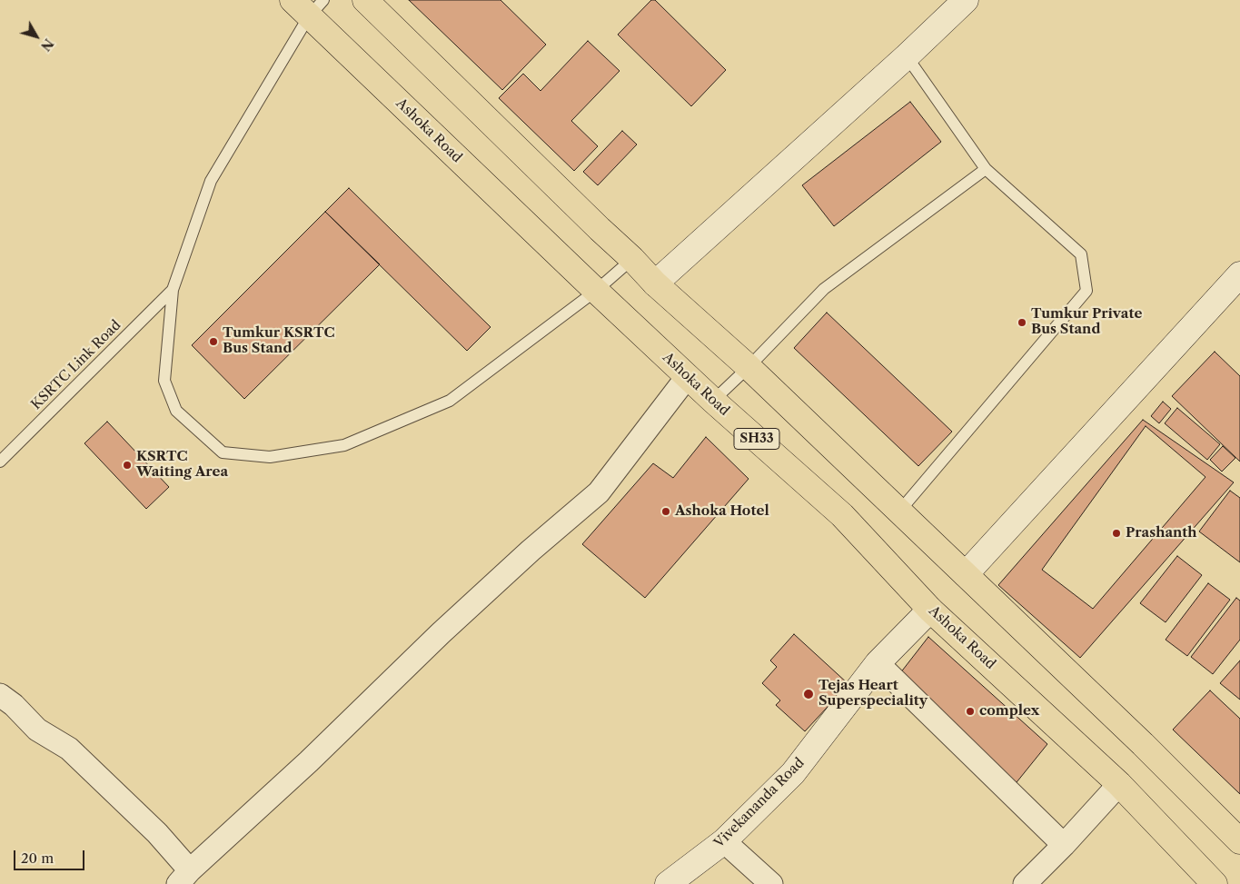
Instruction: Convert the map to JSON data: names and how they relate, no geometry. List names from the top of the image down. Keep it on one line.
{"streets":{"main road":["Ashoka Road","SH33"],"street":["Vivekananda Road"],"lane":["KSRTC Link Road"]},"crossings":[["Ashoka Road","Vivekananda Road"]],"places":["Tumkur Private Bus Stand","Tumkur KSRTC Bus Stand","KSRTC Waiting Area","Ashoka Hotel","Prashanth","Tejas Heart Superspeciality","complex"],"scale_bar":"20 m","north":"bottom right"}
